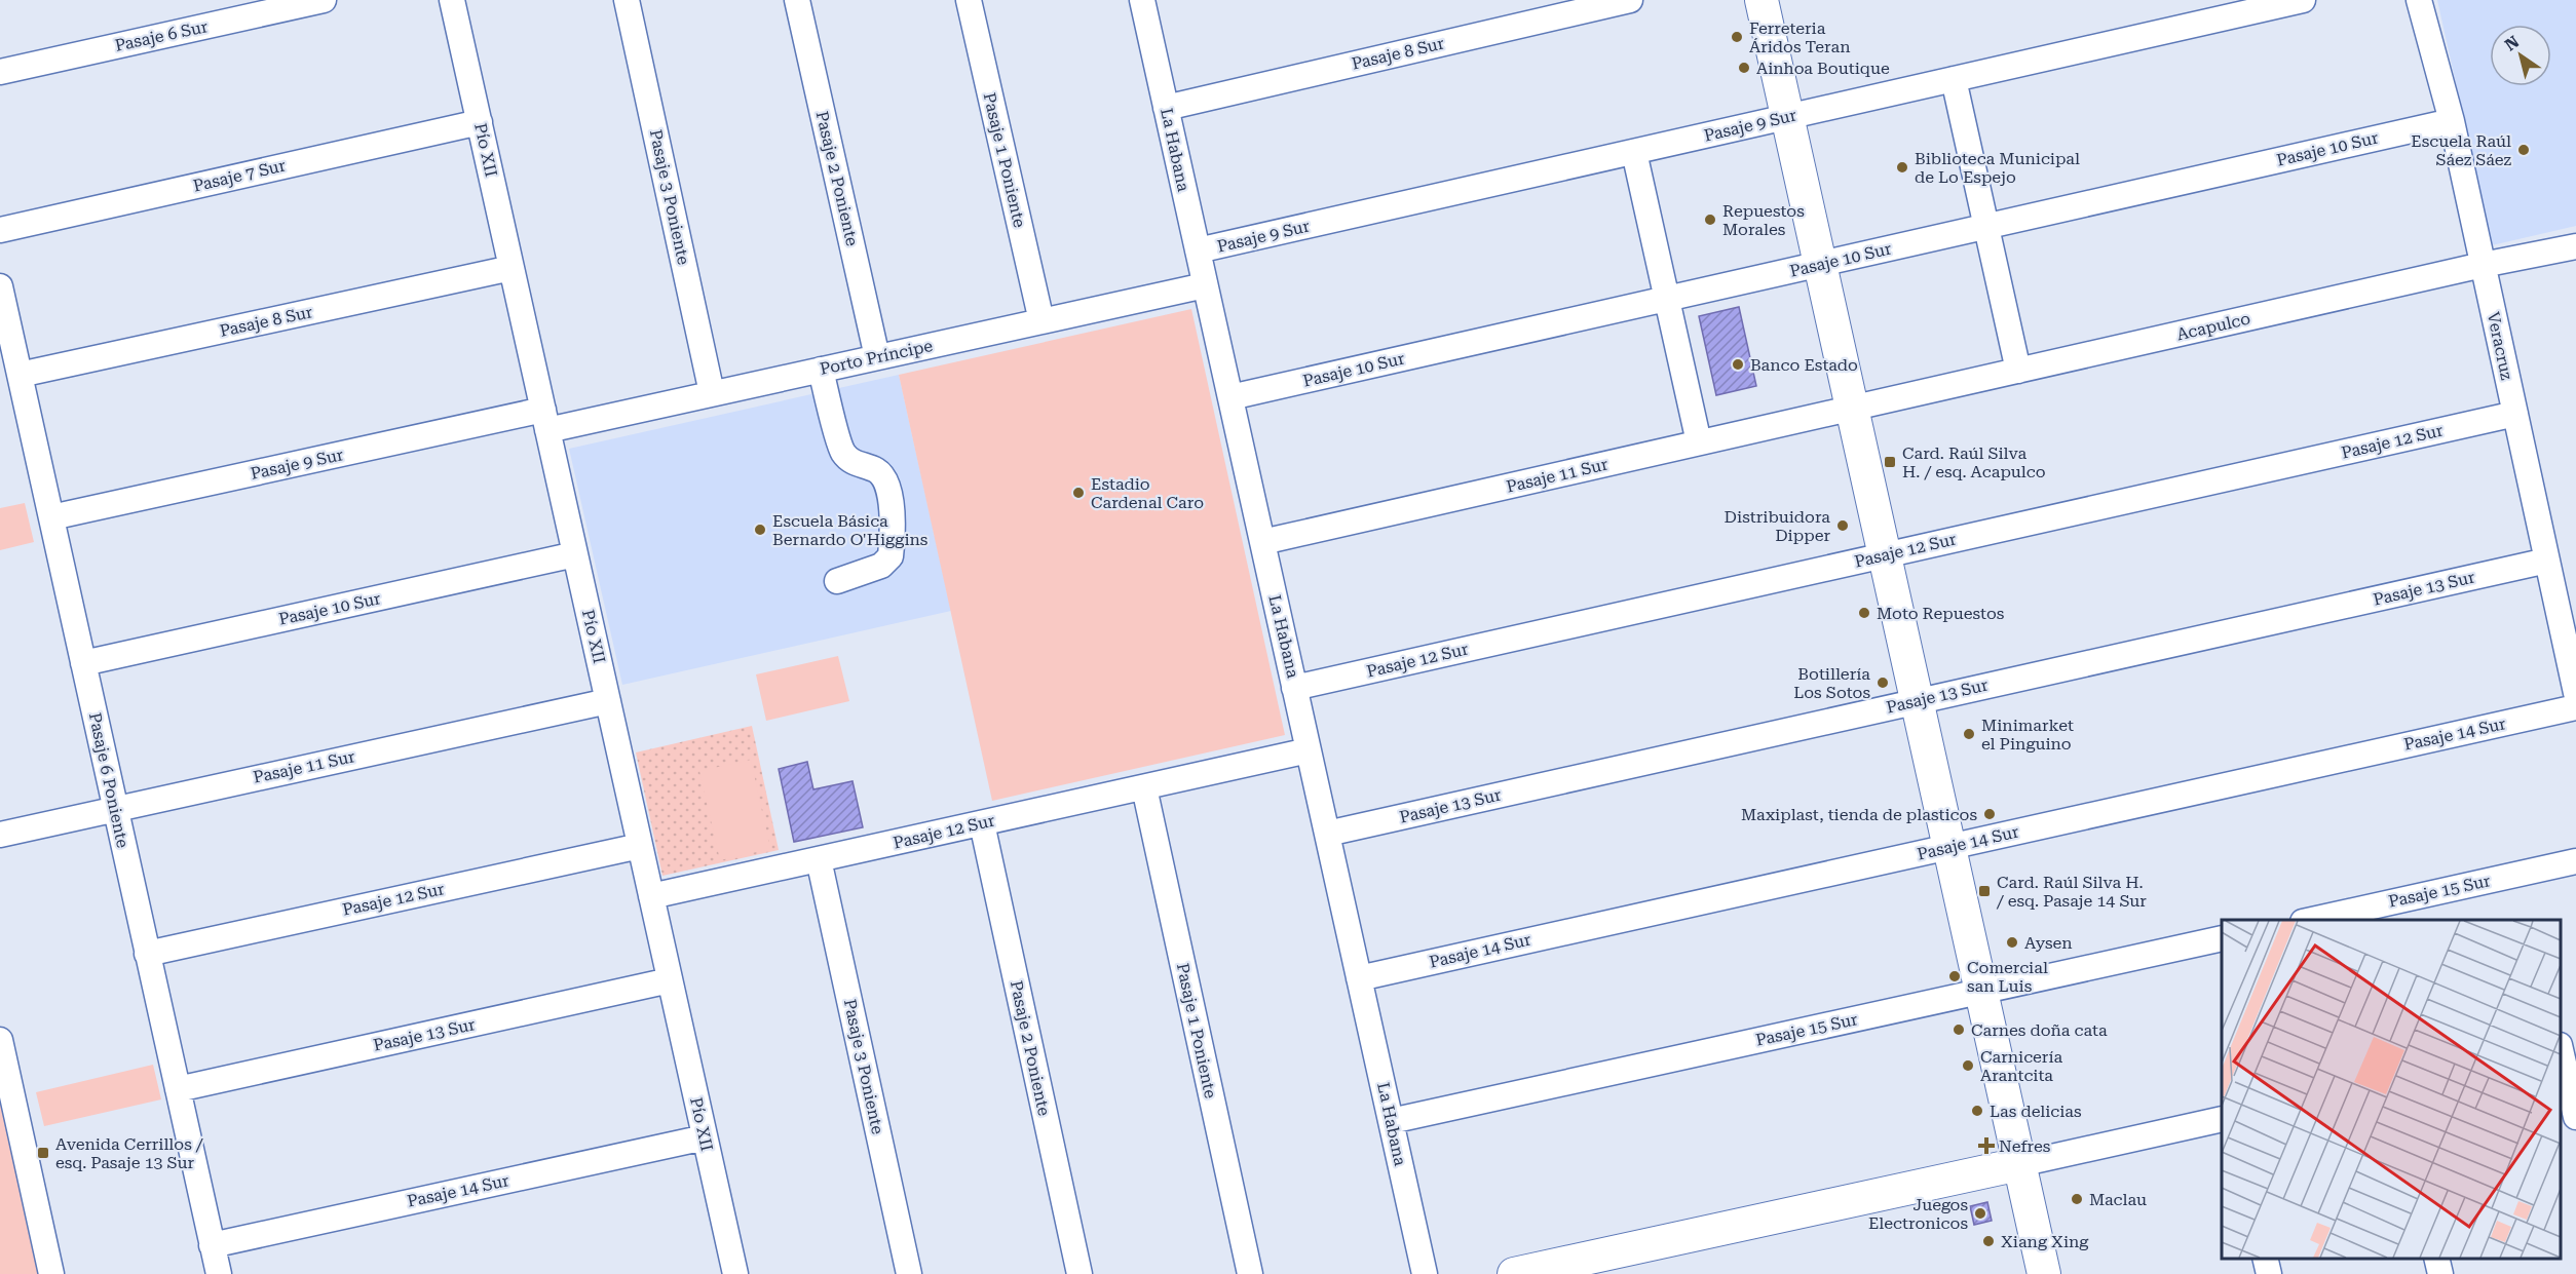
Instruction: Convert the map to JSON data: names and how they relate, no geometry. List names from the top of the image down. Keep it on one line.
{"streets":{"street":["Pasaje 6 Sur","Pasaje 8 Sur","Pasaje 9 Sur","Pasaje 10 Sur","Pío XII","La Habana","Pasaje 1 Poniente","Pasaje 7 Sur","Pasaje 2 Poniente","Pasaje 3 Poniente","Acapulco","Veracruz","Porto Príncipe","Pasaje 12 Sur","Pasaje 11 Sur","Pasaje 13 Sur","Pasaje 14 Sur","Pasaje 6 Poniente","Pasaje 15 Sur"]},"crossings":[["Pasaje 8 Sur","Pío XII"],["Pasaje 8 Sur","La Habana"],["Pasaje 8 Sur","Pasaje 6 Poniente"],["Pasaje 9 Sur","Pío XII"],["Pasaje 9 Sur","La Habana"],["Pasaje 9 Sur","Porto Príncipe"],["Pasaje 9 Sur","Pasaje 6 Poniente"],["Pasaje 10 Sur","Pío XII"],["Pasaje 10 Sur","La Habana"],["Pasaje 10 Sur","Veracruz"],["Pasaje 10 Sur","Pasaje 6 Poniente"],["Pío XII","Pasaje 7 Sur"],["Pío XII","Porto Príncipe"],["Pío XII","Pasaje 12 Sur"],["Pío XII","Pasaje 11 Sur"],["Pío XII","Pasaje 13 Sur"],["Pío XII","Pasaje 14 Sur"],["La Habana","Porto Príncipe"],["La Habana","Pasaje 12 Sur"],["La Habana","Pasaje 11 Sur"],["La Habana","Pasaje 13 Sur"],["La Habana","Pasaje 14 Sur"],["La Habana","Pasaje 15 Sur"],["Pasaje 1 Poniente","Porto Príncipe"],["Pasaje 1 Poniente","Pasaje 12 Sur"],["Pasaje 2 Poniente","Porto Príncipe"],["Pasaje 2 Poniente","Pasaje 12 Sur"],["Pasaje 3 Poniente","Porto Príncipe"],["Pasaje 3 Poniente","Pasaje 12 Sur"],["Acapulco","Veracruz"],["Acapulco","Pasaje 11 Sur"],["Veracruz","Pasaje 12 Sur"],["Veracruz","Pasaje 13 Sur"],["Pasaje 12 Sur","Pasaje 6 Poniente"],["Pasaje 11 Sur","Pasaje 6 Poniente"],["Pasaje 13 Sur","Pasaje 6 Poniente"],["Pasaje 14 Sur","Pasaje 6 Poniente"]],"places":{"other":["Ferreteria Áridos Teran","Ainhoa Boutique","Escuela Raúl Sáez Sáez","Biblioteca Municipal de Lo Espejo","Repuestos Morales","Banco Estado","Estadio Cardenal Caro","Distribuidora Dipper","Escuela Básica Bernardo O'Higgins","Moto Repuestos","Botillería Los Sotos","Minimarket el Pinguino","Maxiplast, tienda de plasticos","Aysen","Comercial san Luis","Carnes doña cata","Carnicería Arantcita","Las delicias","Maclau","Juegos Electronicos","Xiang Xing"],"transit":["Card. Raúl Silva H. / esq. Acapulco","Card. Raúl Silva H. / esq. Pasaje 14 Sur","Avenida Cerrillos / esq. Pasaje 13 Sur"],"health":["Nefres"]},"north":"top left"}
